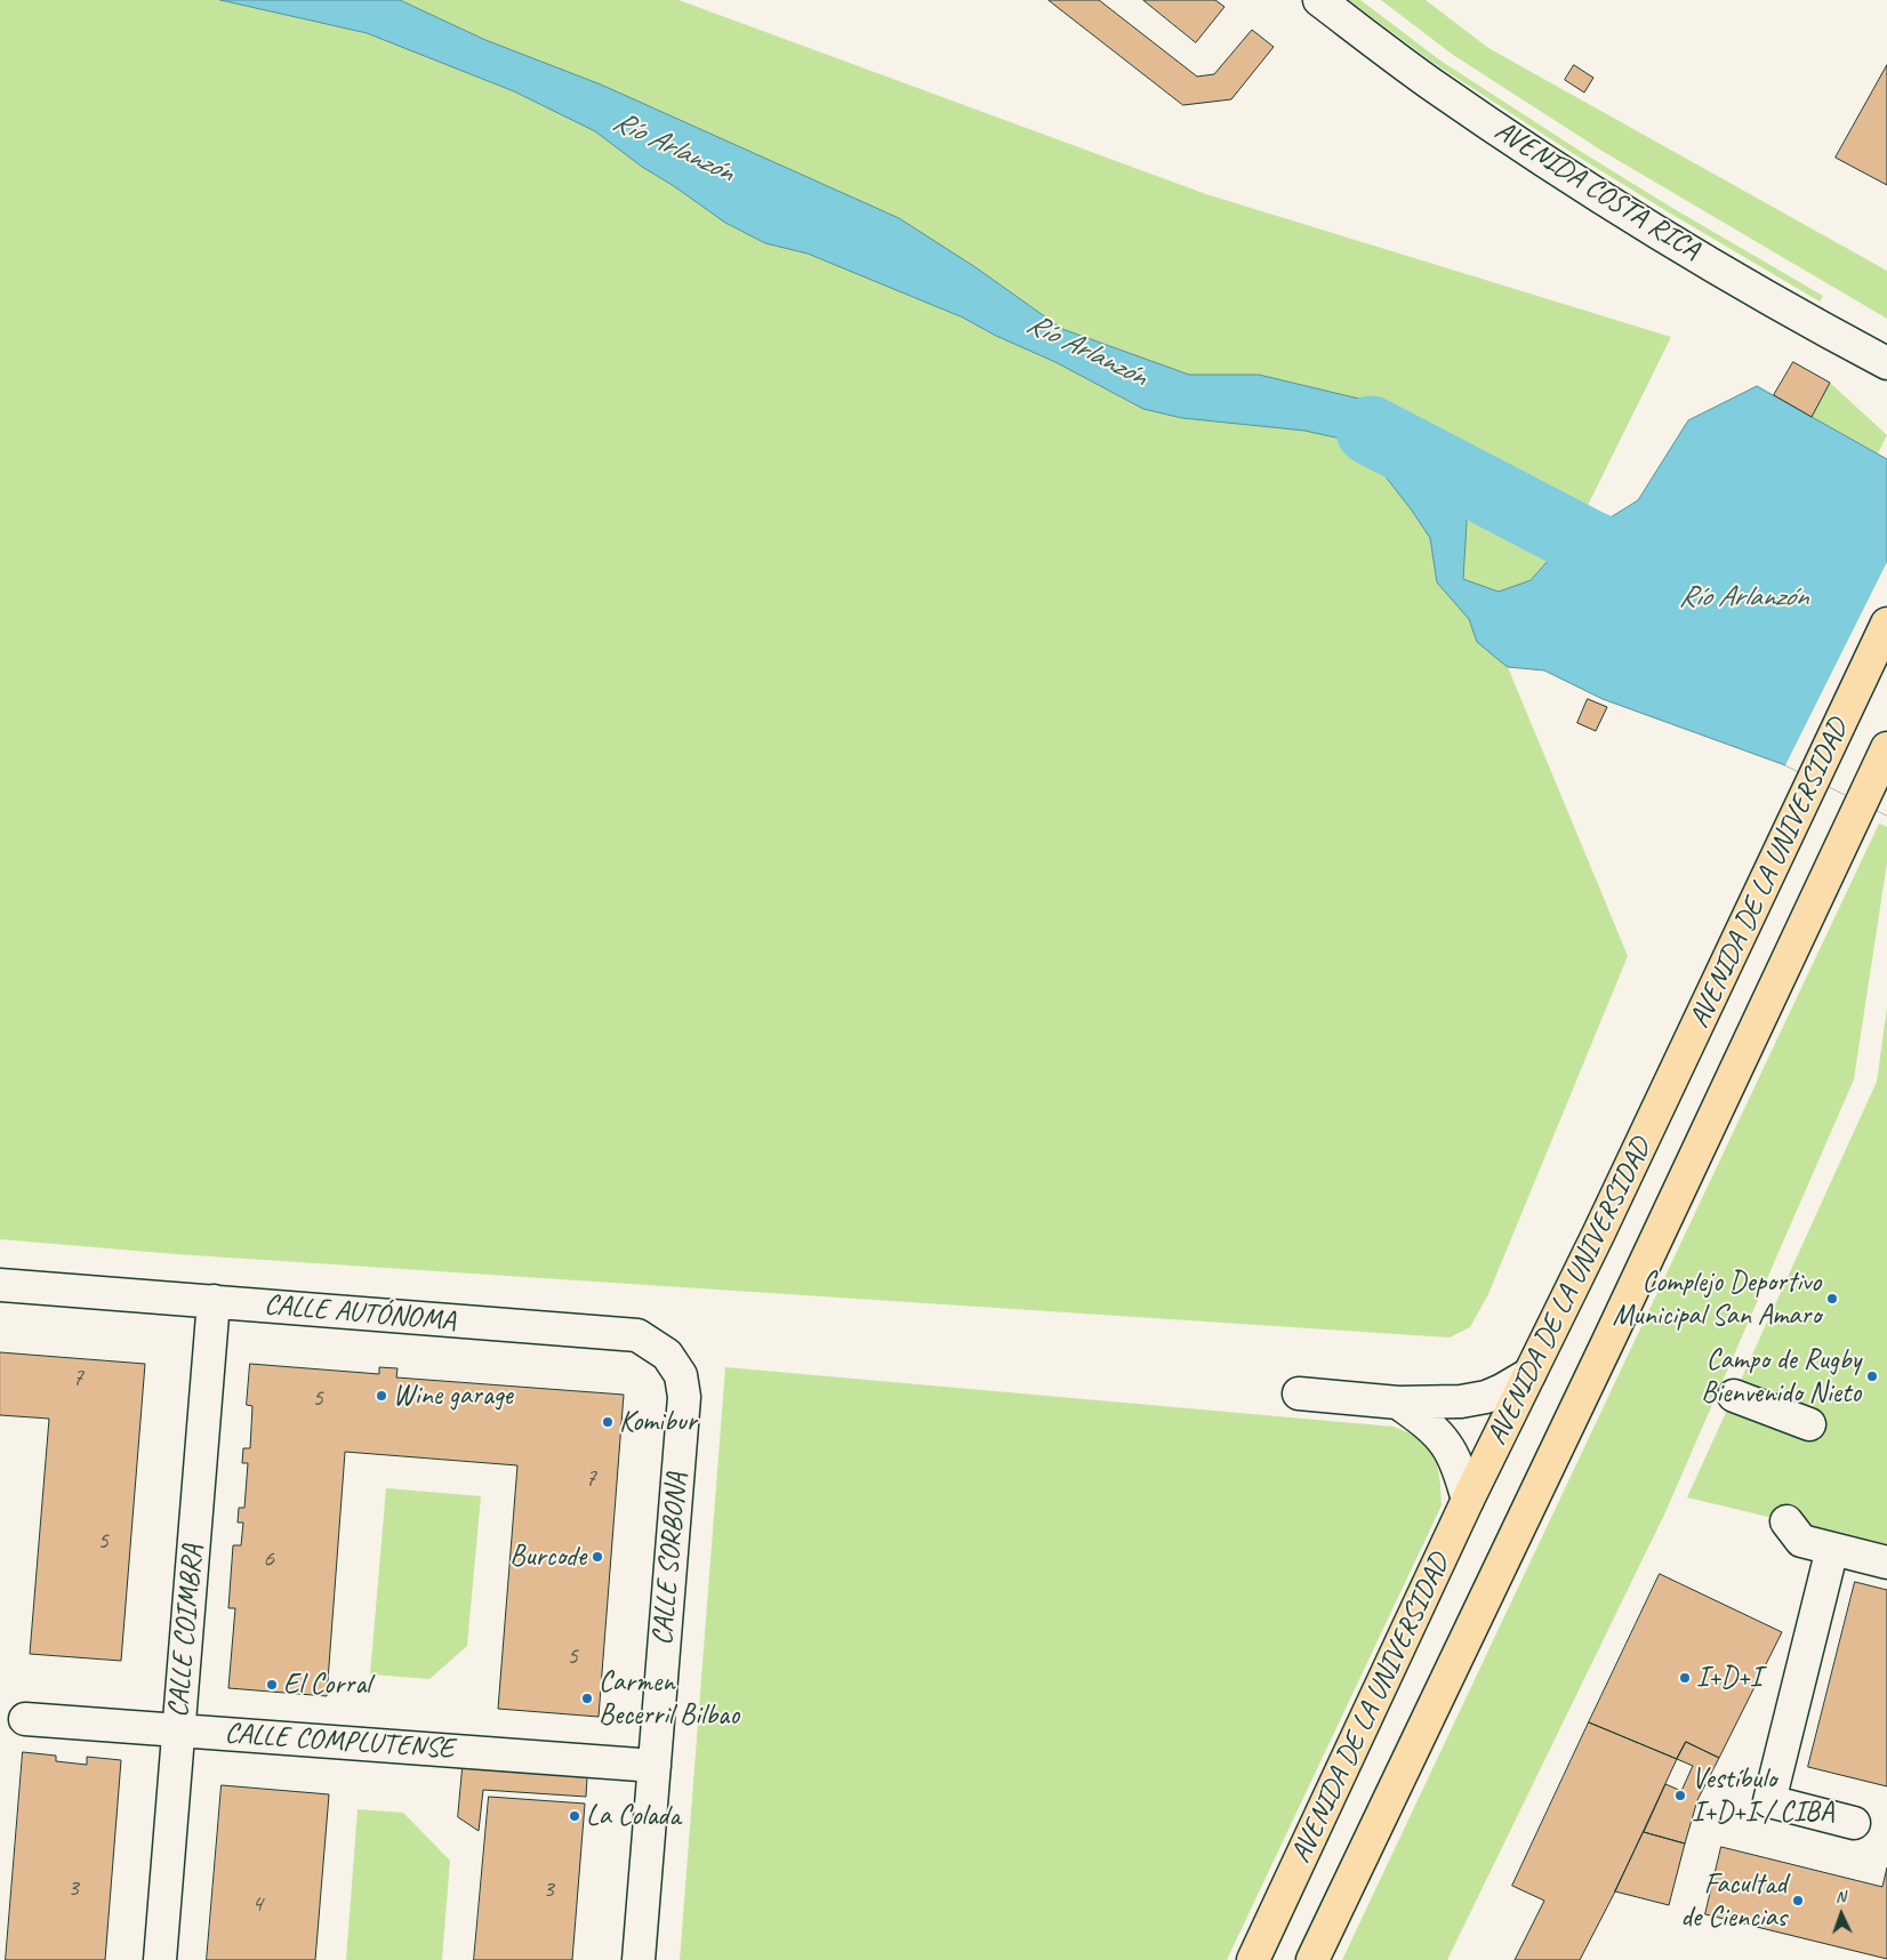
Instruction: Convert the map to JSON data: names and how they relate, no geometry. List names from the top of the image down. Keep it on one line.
{"streets":{"main road":["AVENIDA DE LA UNIVERSIDAD"],"street":["AVENIDA COSTA RICA","CALLE AUTÓNOMA","CALLE SORBONA","CALLE COIMBRA","CALLE COMPLUTENSE"]},"crossings":[["CALLE AUTÓNOMA","CALLE SORBONA"],["CALLE AUTÓNOMA","CALLE COIMBRA"],["CALLE SORBONA","CALLE COMPLUTENSE"],["CALLE COIMBRA","CALLE COMPLUTENSE"]],"water":["Río Arlanzón"],"places":["Complejo Deportivo Municipal San Amaro","Campo de Rugby Bienvenido Nieto","Wine garage","Komibur","Burcode","I+D+I","El Corral","Carmen Becerril Bilbao","Vestíbulo I+D+I / CIBA","La Colada","Facultad de Ciencias"],"house_numbers":["7","5","7","5","6","5","3","3","4"],"north":"top"}
